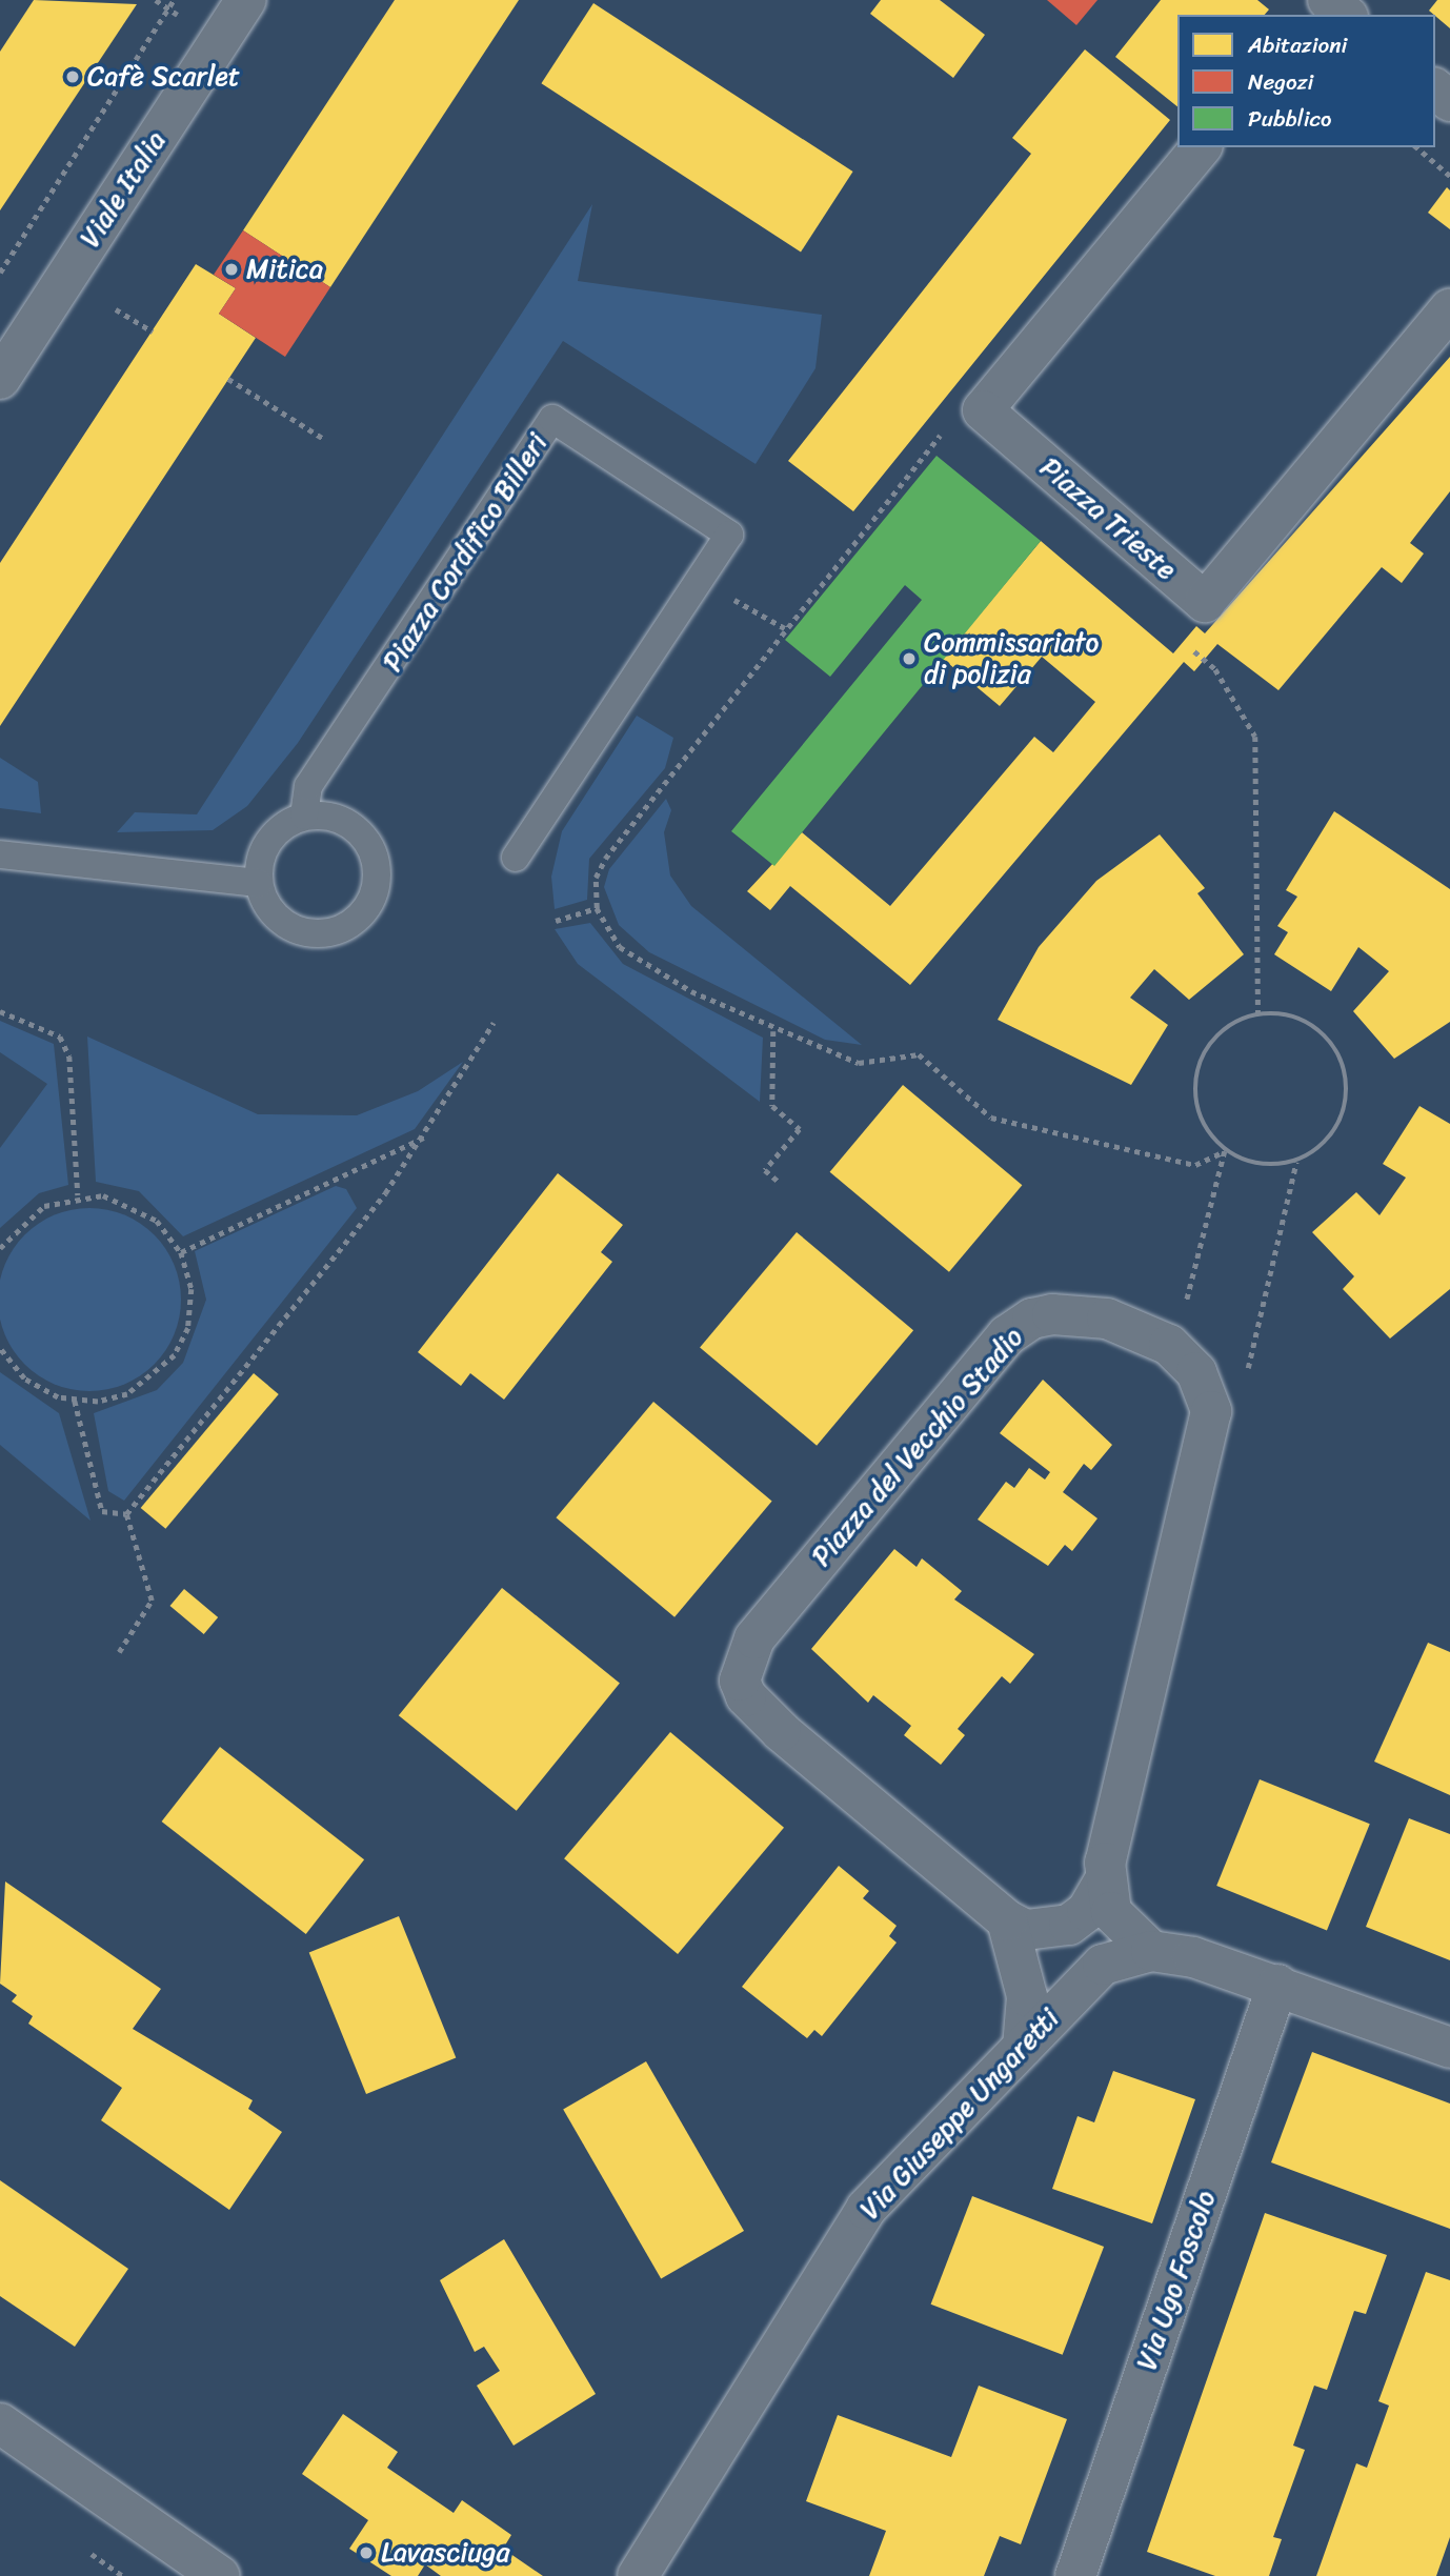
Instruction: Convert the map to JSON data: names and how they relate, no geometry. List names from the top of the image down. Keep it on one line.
{"streets":{"street":["Viale Italia","Piazza Trieste","Piazza del Vecchio Stadio","Via Giuseppe Ungaretti","Via Ugo Foscolo"],"lane":["Piazza Cordifico Billeri"]},"crossings":[["Piazza del Vecchio Stadio","Via Giuseppe Ungaretti"]],"places":["Cafè Scarlet","Mitica","Commissariato di polizia","Lavasciuga"],"legend":["Abitazioni","Negozi","Pubblico"]}
